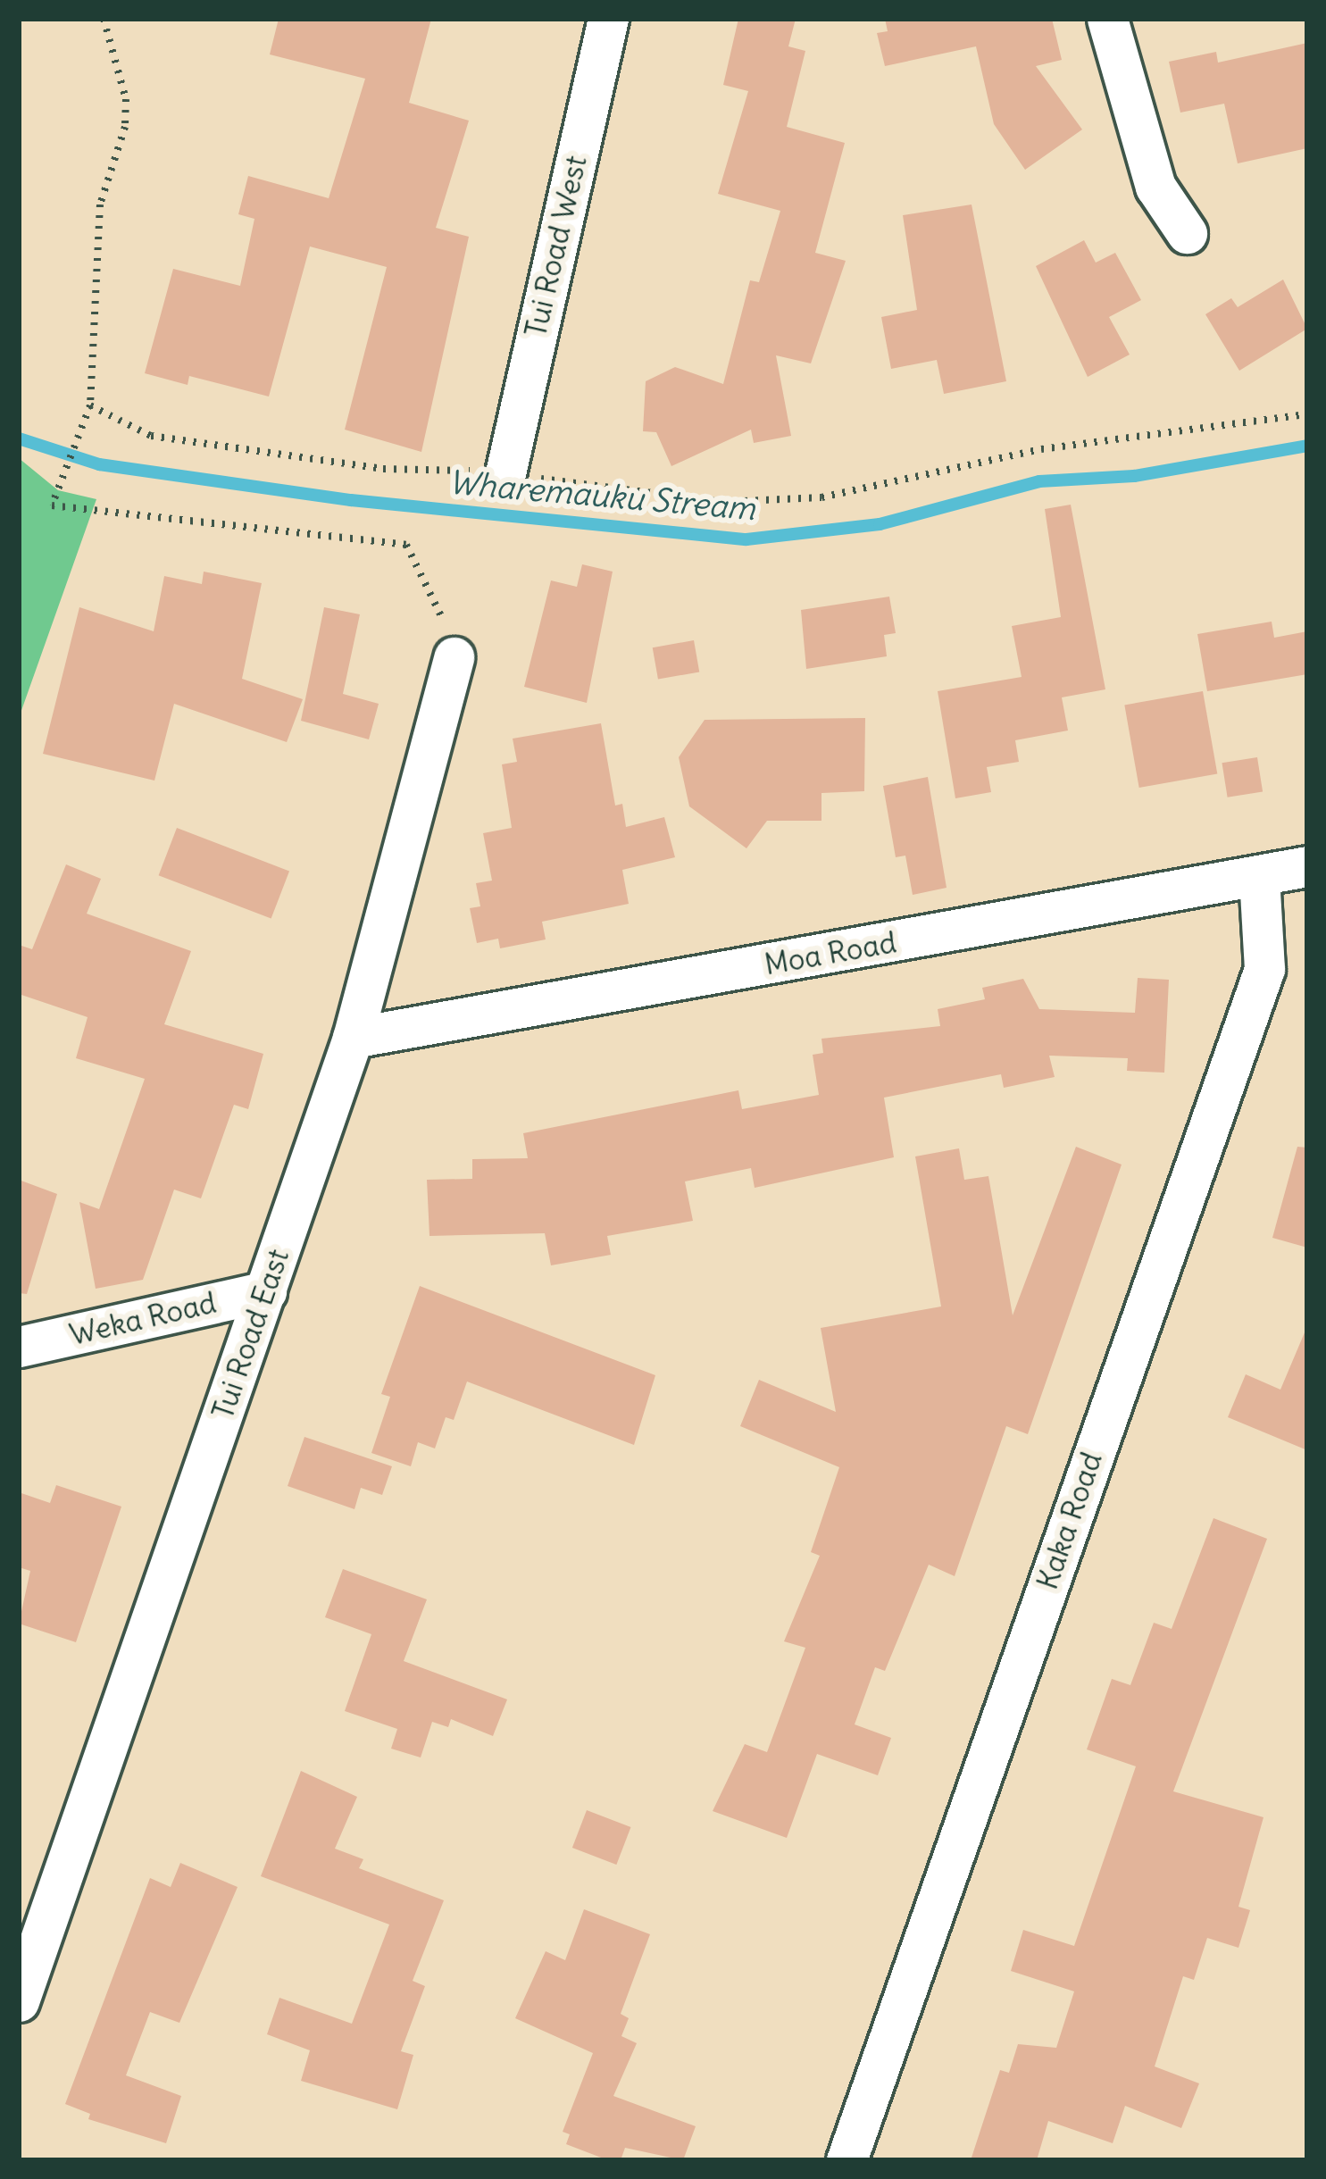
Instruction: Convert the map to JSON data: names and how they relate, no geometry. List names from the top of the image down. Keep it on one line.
{"streets":{"street":["Tui Road West","Moa Road","Weka Road","Tui Road East","Kaka Road"]},"crossings":[["Moa Road","Tui Road East"],["Moa Road","Kaka Road"],["Weka Road","Tui Road East"]],"water":["Wharemauku Stream"]}
